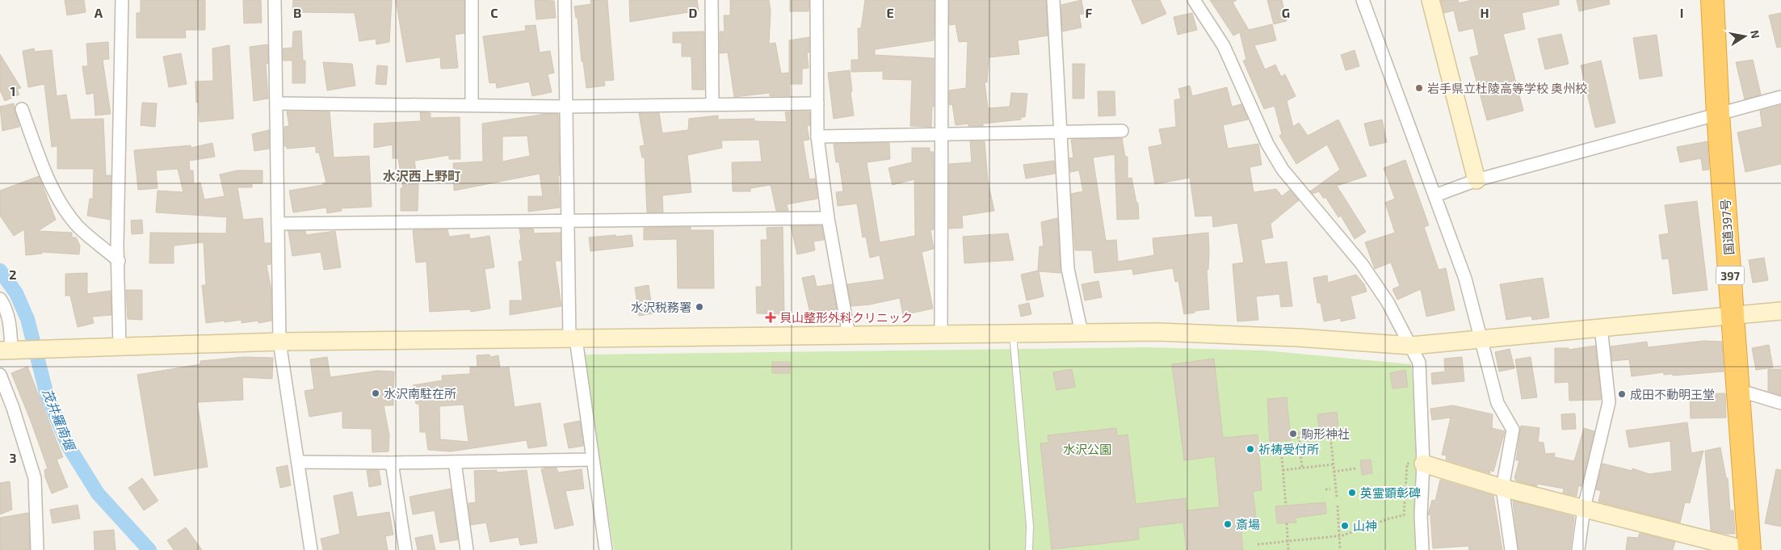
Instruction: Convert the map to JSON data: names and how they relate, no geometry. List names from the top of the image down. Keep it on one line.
{"streets":{"highway":["国道397号","397"]},"districts":["水沢西上野町"],"water":["茂井羅南堰"],"parks":["水沢公園"],"places":{"other":["岩手県立杜陵高等学校 奥州校","水沢税務署","水沢南駐在所","成田不動明王堂","駒形神社","祈祷受付所","英霊顕彰碑","斎場","山神"],"health":["貝山整形外科クリニック"]},"north":"right","grid":{"columns":["A","B","C","D","E","F","G","H","I"],"rows":["1","2","3"]}}
